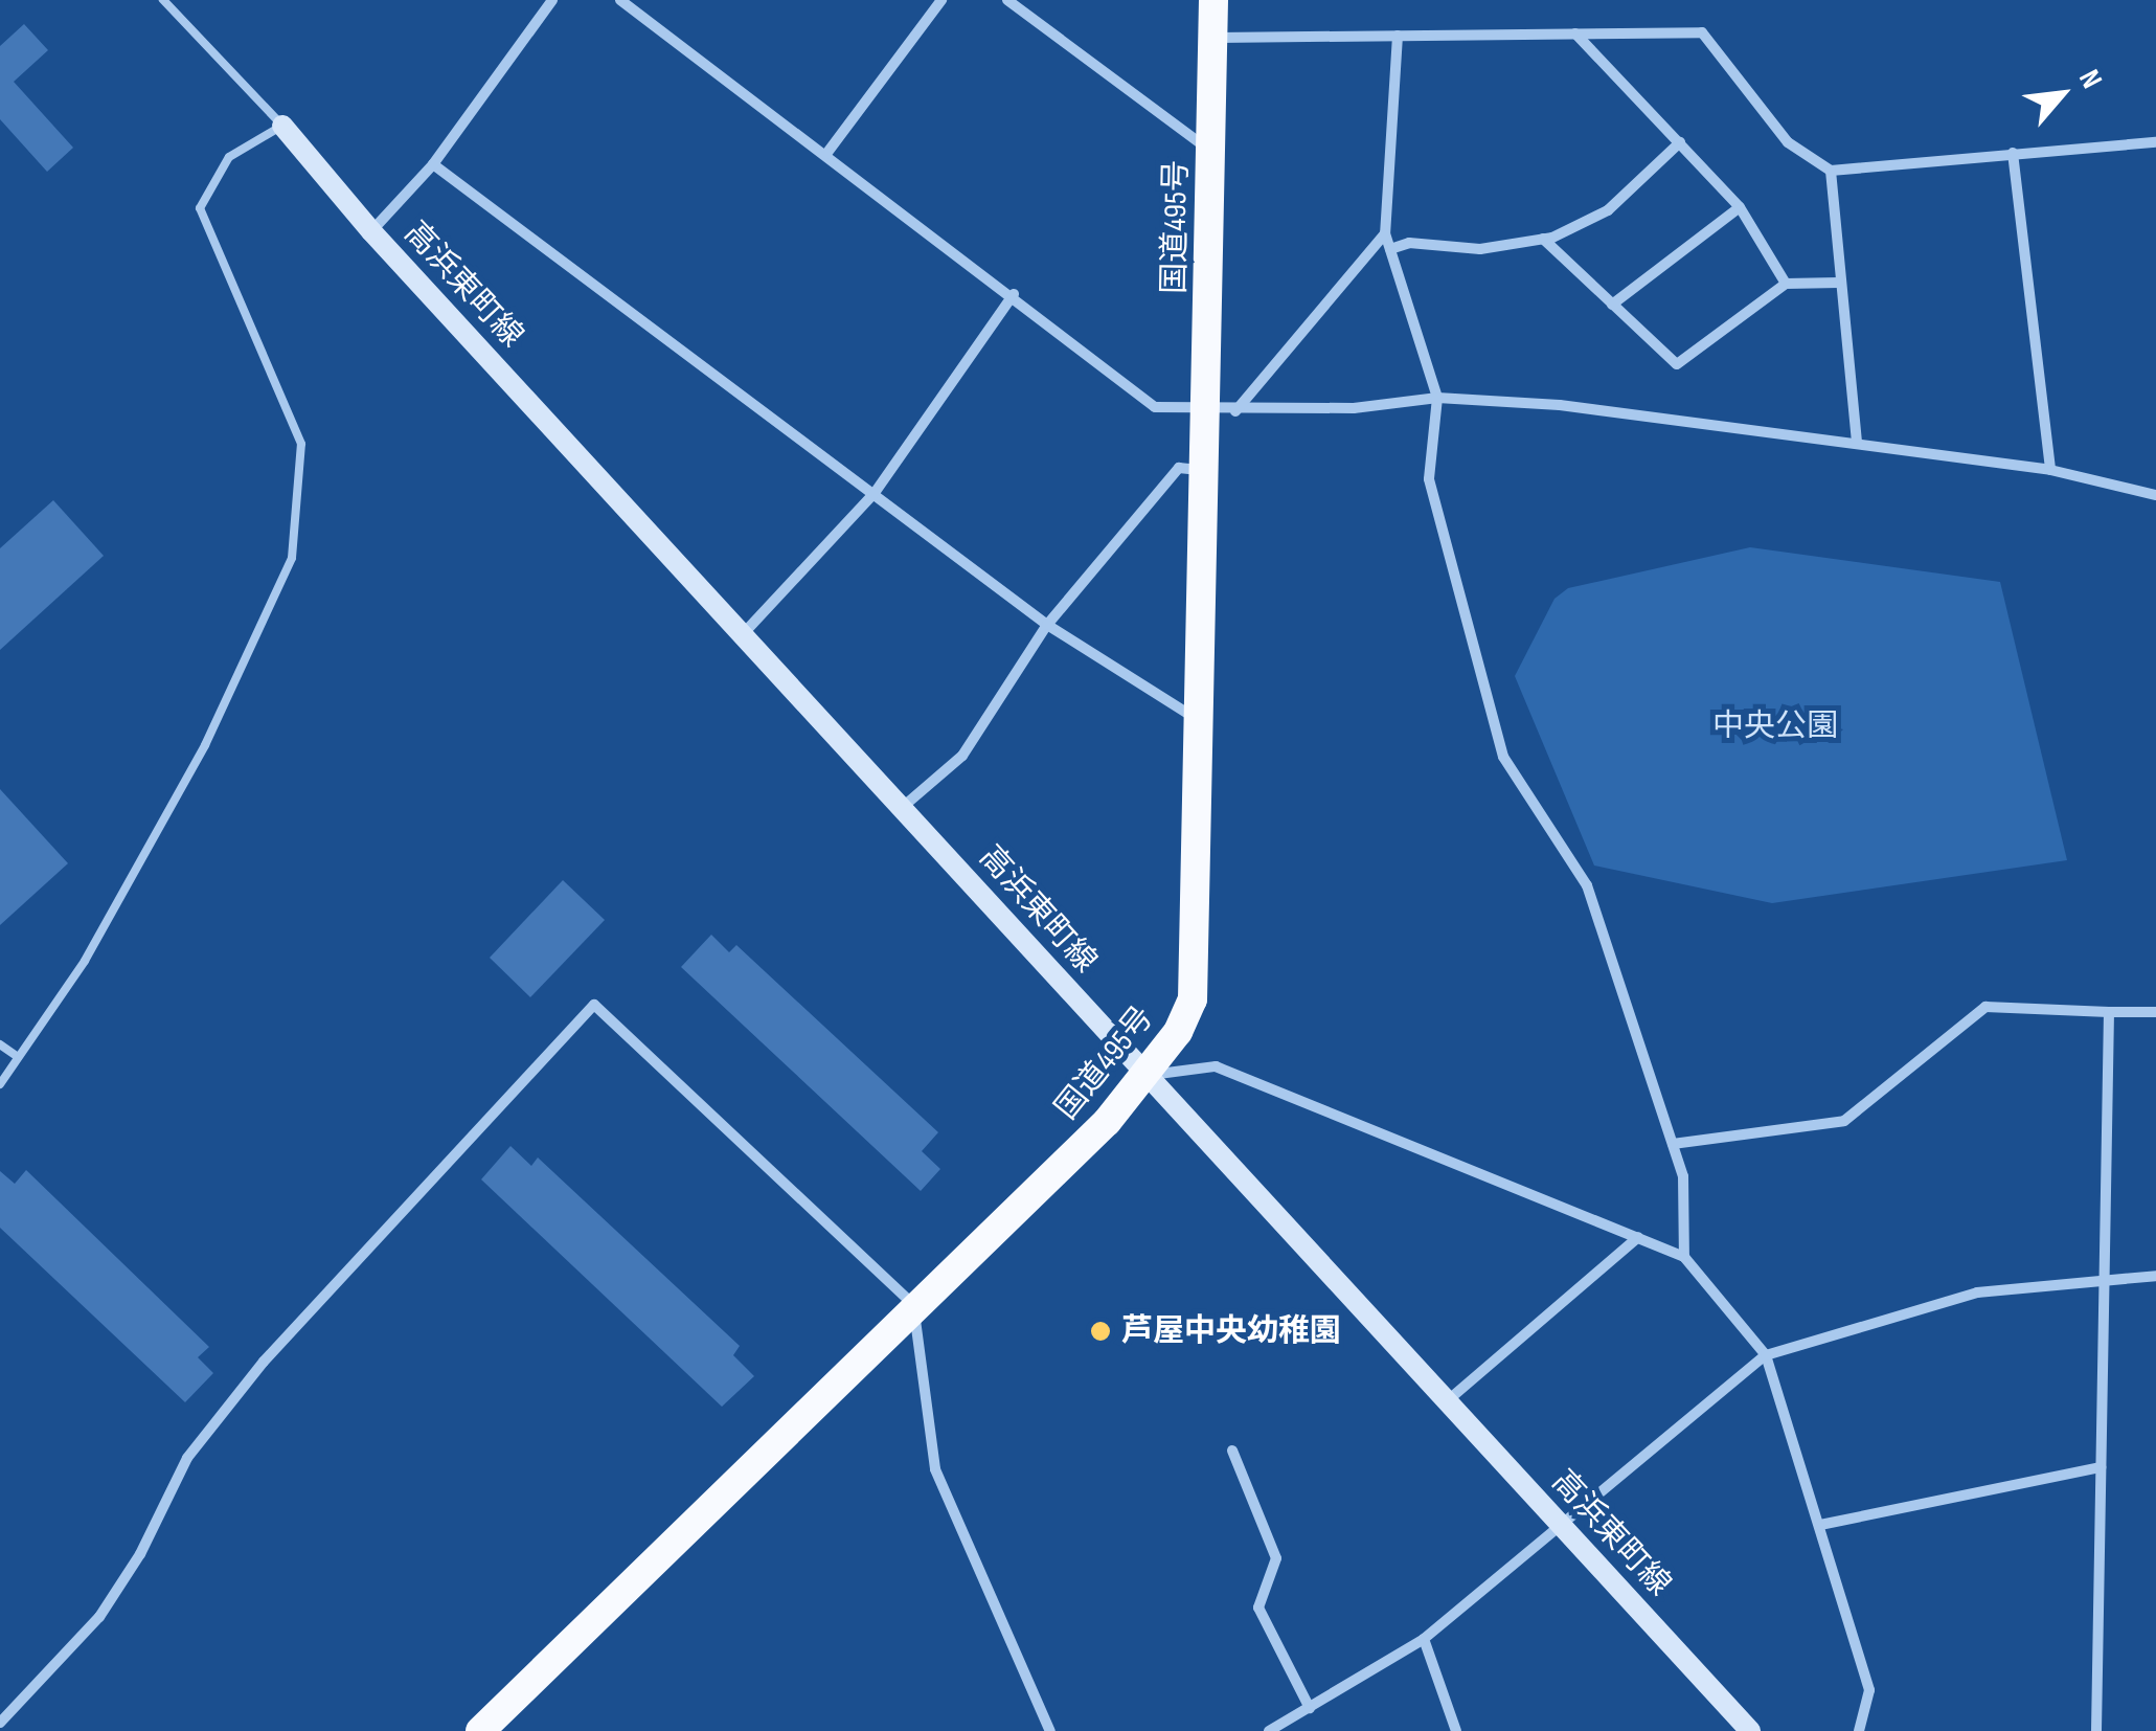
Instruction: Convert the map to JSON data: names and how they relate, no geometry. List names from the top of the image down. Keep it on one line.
{"streets":{"highway":["国道495号"],"main road":["高浜東町線"]},"crossings":[["国道495号","高浜東町線"]],"parks":["中央公園"],"places":["芦屋中央幼稚園"],"north":"top right"}
